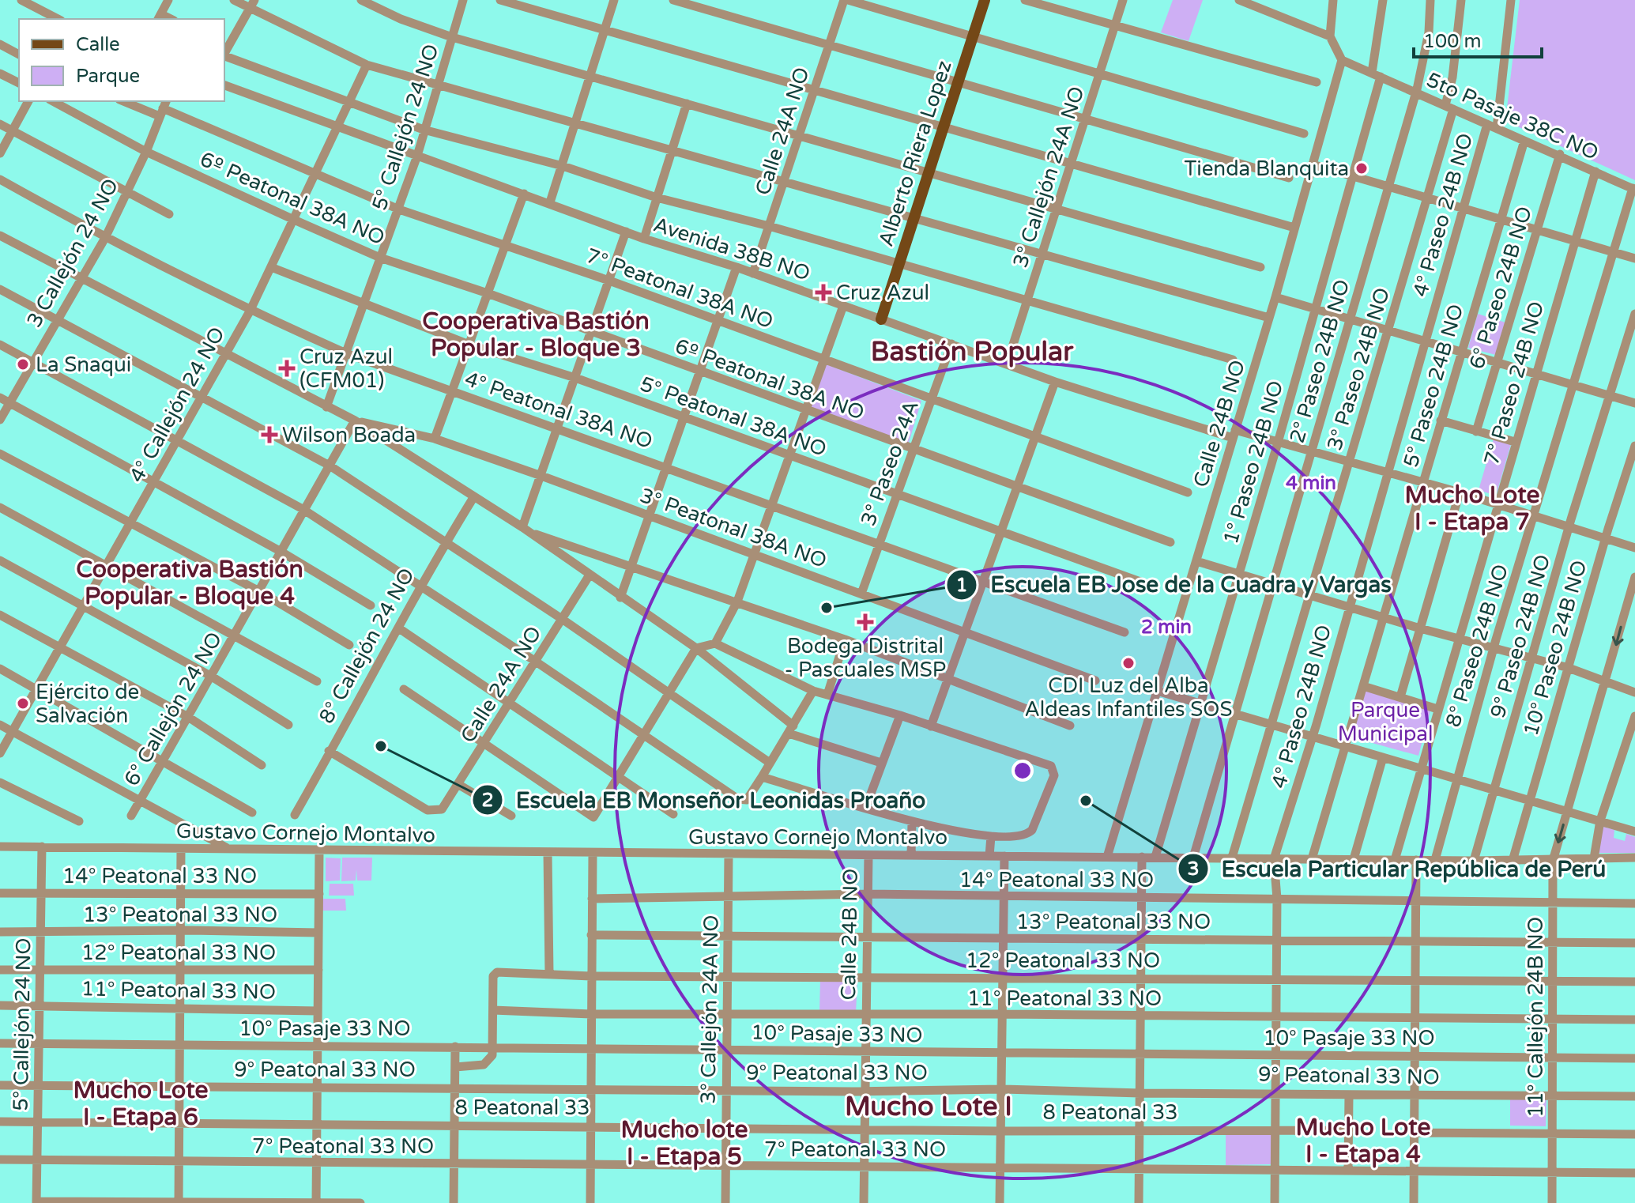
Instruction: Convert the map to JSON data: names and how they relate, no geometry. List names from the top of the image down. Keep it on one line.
{"streets":{"main road":["Alberto Riera Lopez"],"street":["5to Pasaje 38C NO","5° Callejón 24 NO","Calle 24A NO","3° Callejón 24A NO","6º Peatonal 38A NO","4° Paseo 24B NO","Avenida 38B NO","3 Callejón 24 NO","6° Paseo 24B NO","7° Peatonal 38A NO","2° Paseo 24B NO","3° Paseo 24B NO","7° Paseo 24B NO","5° Paseo 24B NO","4° Callejón 24 NO","4° Peatonal 38A NO","5° Peatonal 38A NO","Calle 24B NO","1° Paseo 24B NO","3° Paseo 24A","3° Peatonal 38A NO","9° Paseo 24B NO","8° Callejón 24 NO","8° Paseo 24B NO","10° Paseo 24B NO","6° Callejón 24 NO","Gustavo Cornejo Montalvo","14° Peatonal 33 NO","13° Peatonal 33 NO","12° Peatonal 33 NO","11° Peatonal 33 NO","11° Callejón 24B NO","10° Pasaje 33 NO","9° Peatonal 33 NO","8 Peatonal 33","7° Peatonal 33 NO"]},"crossings":[["5to Pasaje 38C NO","4° Paseo 24B NO"],["5to Pasaje 38C NO","6° Paseo 24B NO"],["5to Pasaje 38C NO","2° Paseo 24B NO"],["5to Pasaje 38C NO","3° Paseo 24B NO"],["5to Pasaje 38C NO","7° Paseo 24B NO"],["5to Pasaje 38C NO","5° Paseo 24B NO"],["5to Pasaje 38C NO","Calle 24B NO"],["5to Pasaje 38C NO","1° Paseo 24B NO"],["5to Pasaje 38C NO","8° Paseo 24B NO"],["5° Callejón 24 NO","6º Peatonal 38A NO"],["5° Callejón 24 NO","Avenida 38B NO"],["5° Callejón 24 NO","7° Peatonal 38A NO"],["5° Callejón 24 NO","4° Peatonal 38A NO"],["5° Callejón 24 NO","5° Peatonal 38A NO"],["5° Callejón 24 NO","3° Peatonal 38A NO"],["5° Callejón 24 NO","Gustavo Cornejo Montalvo"],["5° Callejón 24 NO","14° Peatonal 33 NO"],["5° Callejón 24 NO","13° Peatonal 33 NO"],["5° Callejón 24 NO","12° Peatonal 33 NO"],["5° Callejón 24 NO","11° Peatonal 33 NO"],["5° Callejón 24 NO","10° Pasaje 33 NO"],["5° Callejón 24 NO","9° Peatonal 33 NO"],["5° Callejón 24 NO","8 Peatonal 33"],["5° Callejón 24 NO","7° Peatonal 33 NO"],["Calle 24A NO","Avenida 38B NO"],["Calle 24A NO","3° Peatonal 38A NO"],["Calle 24A NO","8° Callejón 24 NO"],["Alberto Riera Lopez","Avenida 38B NO"],["3° Callejón 24A NO","Avenida 38B NO"],["3° Callejón 24A NO","Gustavo Cornejo Montalvo"],["3° Callejón 24A NO","14° Peatonal 33 NO"],["3° Callejón 24A NO","13° Peatonal 33 NO"],["3° Callejón 24A NO","12° Peatonal 33 NO"],["3° Callejón 24A NO","11° Peatonal 33 NO"],["3° Callejón 24A NO","10° Pasaje 33 NO"],["3° Callejón 24A NO","9° Peatonal 33 NO"],["3° Callejón 24A NO","8 Peatonal 33"],["3° Callejón 24A NO","7° Peatonal 33 NO"],["6º Peatonal 38A NO","3 Callejón 24 NO"],["6º Peatonal 38A NO","4° Callejón 24 NO"],["6º Peatonal 38A NO","3° Paseo 24A"],["4° Paseo 24B NO","Avenida 38B NO"],["4° Paseo 24B NO","Gustavo Cornejo Montalvo"],["4° Paseo 24B NO","14° Peatonal 33 NO"],["4° Paseo 24B NO","13° Peatonal 33 NO"],["4° Paseo 24B NO","12° Peatonal 33 NO"],["4° Paseo 24B NO","11° Peatonal 33 NO"],["4° Paseo 24B NO","10° Pasaje 33 NO"],["4° Paseo 24B NO","9° Peatonal 33 NO"],["4° Paseo 24B NO","8 Peatonal 33"],["4° Paseo 24B NO","7° Peatonal 33 NO"],["Avenida 38B NO","2° Paseo 24B NO"],["Avenida 38B NO","3° Paseo 24B NO"],["Avenida 38B NO","7° Paseo 24B NO"],["Avenida 38B NO","5° Paseo 24B NO"],["Avenida 38B NO","4° Callejón 24 NO"],["Avenida 38B NO","Calle 24B NO"],["Avenida 38B NO","1° Paseo 24B NO"],["Avenida 38B NO","3° Paseo 24A"],["Avenida 38B NO","9° Paseo 24B NO"],["Avenida 38B NO","8° Paseo 24B NO"],["Avenida 38B NO","10° Paseo 24B NO"],["3 Callejón 24 NO","7° Peatonal 38A NO"],["3 Callejón 24 NO","4° Peatonal 38A NO"],["3 Callejón 24 NO","3° Peatonal 38A NO"],["7° Peatonal 38A NO","4° Callejón 24 NO"],["7° Peatonal 38A NO","3° Paseo 24A"],["2° Paseo 24B NO","Gustavo Cornejo Montalvo"],["3° Paseo 24B NO","Gustavo Cornejo Montalvo"],["7° Paseo 24B NO","Gustavo Cornejo Montalvo"],["5° Paseo 24B NO","Gustavo Cornejo Montalvo"],["4° Callejón 24 NO","4° Peatonal 38A NO"],["4° Callejón 24 NO","5° Peatonal 38A NO"],["4° Callejón 24 NO","3° Peatonal 38A NO"],["4° Peatonal 38A NO","3° Paseo 24A"],["5° Peatonal 38A NO","3° Paseo 24A"],["Calle 24B NO","Gustavo Cornejo Montalvo"],["Calle 24B NO","14° Peatonal 33 NO"],["Calle 24B NO","13° Peatonal 33 NO"],["Calle 24B NO","12° Peatonal 33 NO"],["Calle 24B NO","11° Peatonal 33 NO"],["Calle 24B NO","10° Pasaje 33 NO"],["Calle 24B NO","9° Peatonal 33 NO"],["Calle 24B NO","8 Peatonal 33"],["Calle 24B NO","7° Peatonal 33 NO"],["1° Paseo 24B NO","Gustavo Cornejo Montalvo"],["3° Paseo 24A","3° Peatonal 38A NO"],["3° Peatonal 38A NO","8° Callejón 24 NO"],["3° Peatonal 38A NO","6° Callejón 24 NO"],["9° Paseo 24B NO","Gustavo Cornejo Montalvo"],["8° Paseo 24B NO","Gustavo Cornejo Montalvo"],["10° Paseo 24B NO","Gustavo Cornejo Montalvo"],["Gustavo Cornejo Montalvo","11° Callejón 24B NO"],["14° Peatonal 33 NO","11° Callejón 24B NO"],["13° Peatonal 33 NO","11° Callejón 24B NO"],["12° Peatonal 33 NO","11° Peatonal 33 NO"],["12° Peatonal 33 NO","11° Callejón 24B NO"],["11° Peatonal 33 NO","11° Callejón 24B NO"],["11° Callejón 24B NO","10° Pasaje 33 NO"],["11° Callejón 24B NO","9° Peatonal 33 NO"],["11° Callejón 24B NO","7° Peatonal 33 NO"]],"districts":["Cooperativa Bastión Popular - Bloque 3","Bastión Popular","Mucho Lote I - Etapa 7","Cooperativa Bastión Popular - Bloque 4","Mucho Lote I - Etapa 6","Mucho Lote I","Mucho Lote I - Etapa 4","Mucho lote I - Etapa 5"],"parks":["Parque Municipal"],"places":{"other":["Tienda Blanquita","La Snaqui","Escuela EB Jose de la Cuadra y Vargas","CDI Luz del Alba Aldeas Infantiles SOS","Ejército de Salvación","Escuela EB Monseñor Leonidas Proaño","Escuela Particular República de Perú"],"health":["Cruz Azul","Cruz Azul (CFM01)","Wilson Boada","Bodega Distrital - Pascuales MSP"]},"legend":["Calle","Parque"],"scale_bar":"100 m","rings":["4 min","2 min"]}
